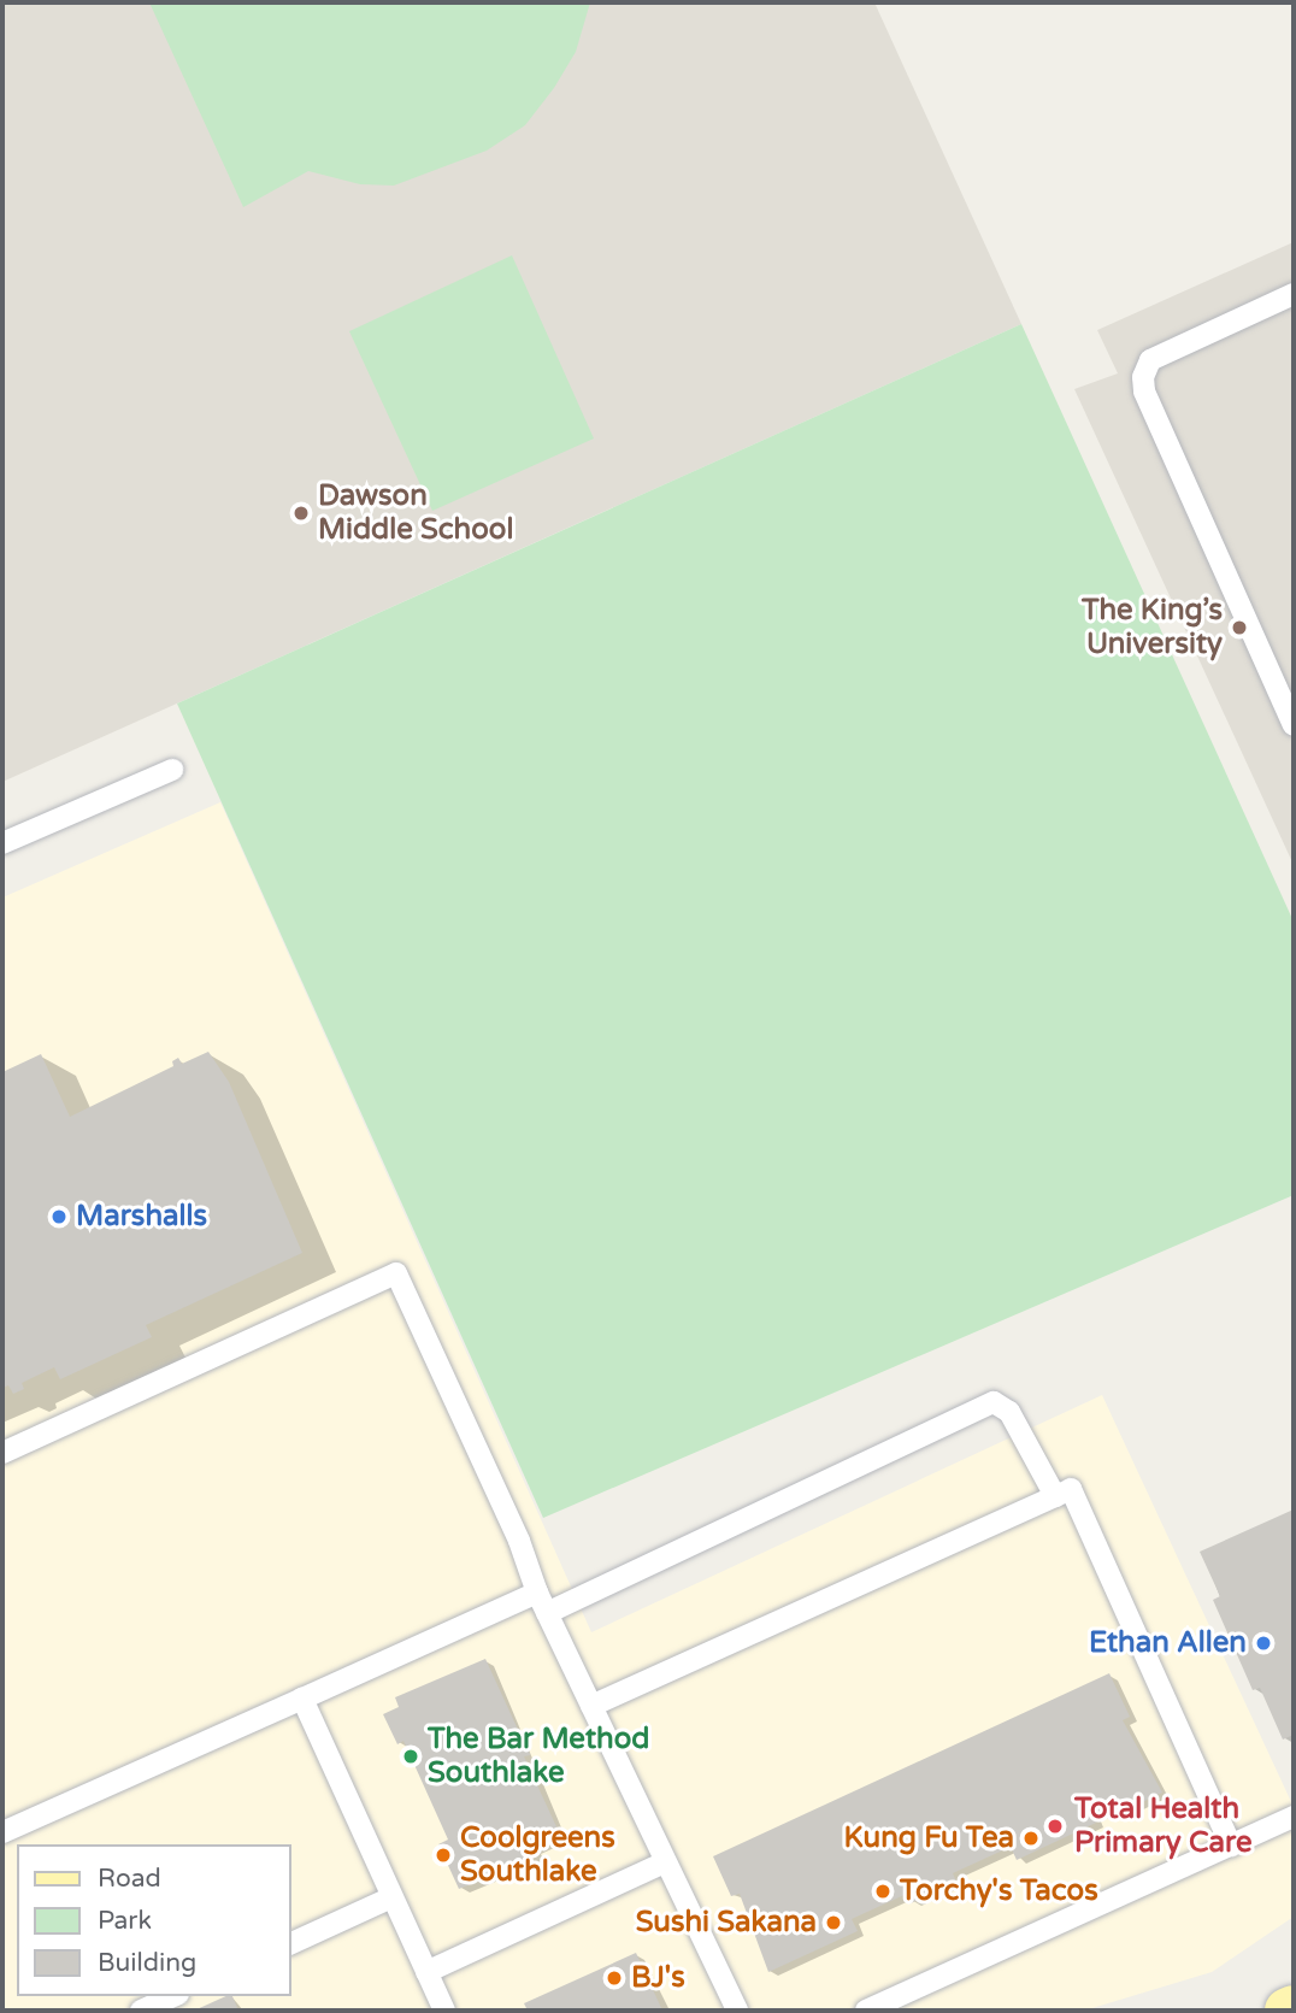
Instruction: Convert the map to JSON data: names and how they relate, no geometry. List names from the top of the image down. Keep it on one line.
{"places":["Dawson Middle School","The King’s University","Marshalls","Ethan Allen","The Bar Method Southlake","Total Health Primary Care","Kung Fu Tea","Coolgreens Southlake","Torchy's Tacos","Sushi Sakana","BJ's"],"legend":["Road","Park","Building"]}
